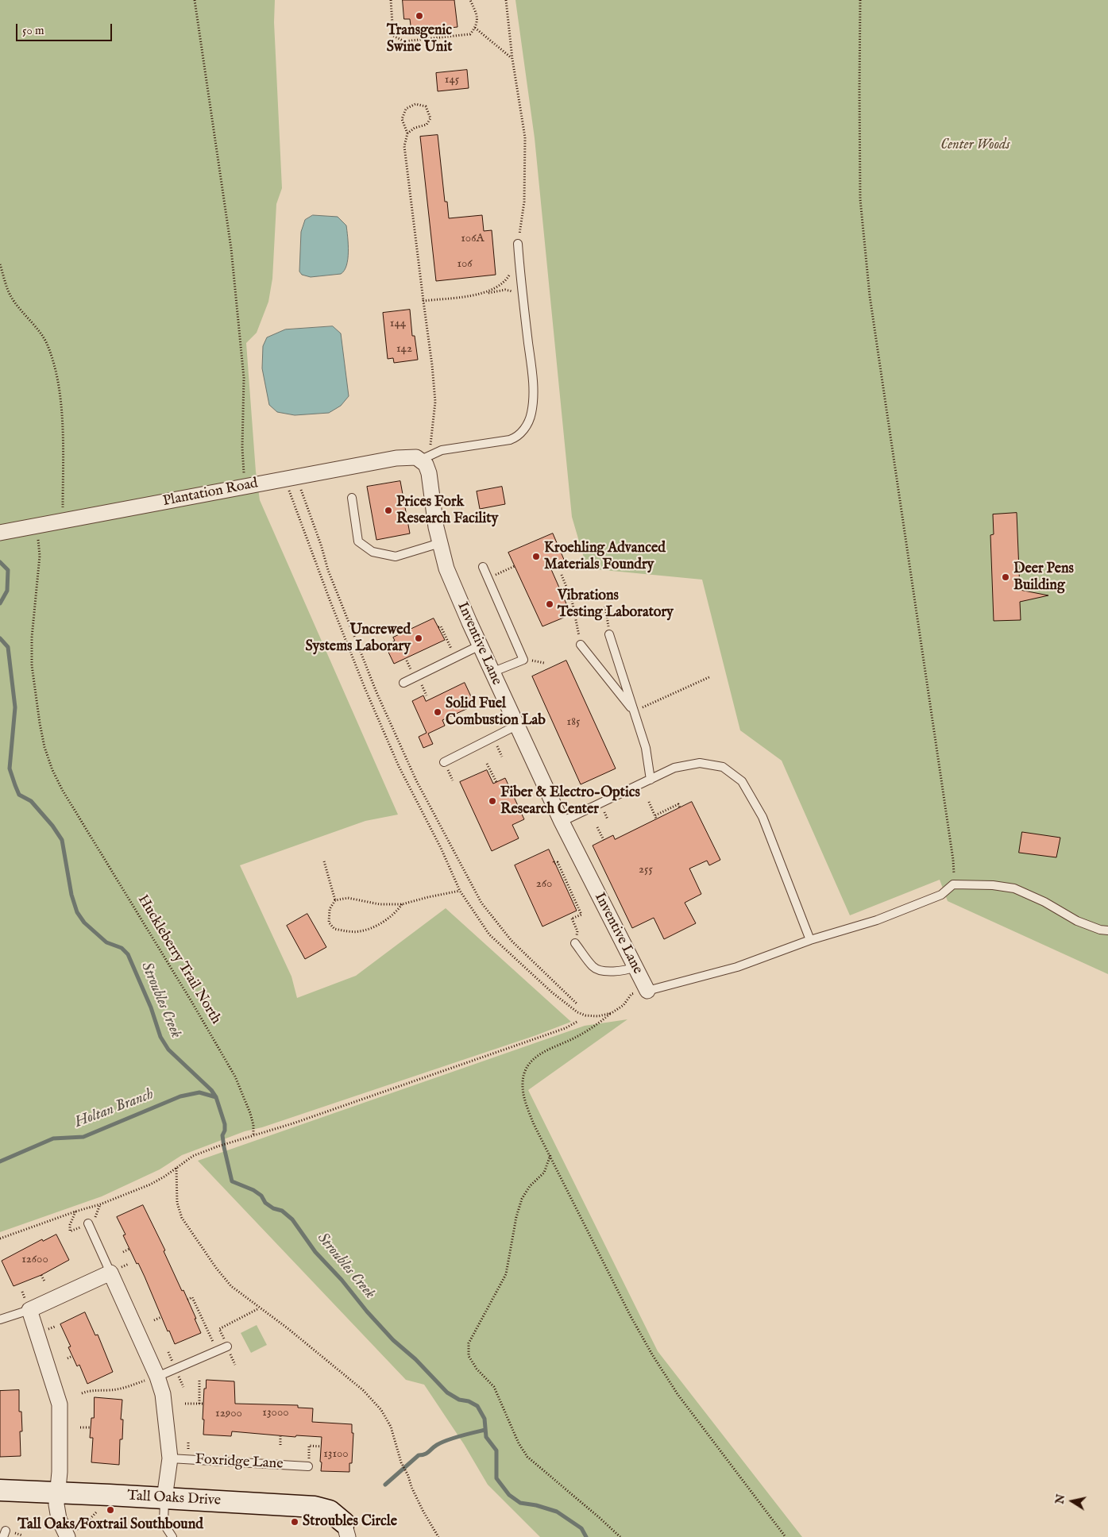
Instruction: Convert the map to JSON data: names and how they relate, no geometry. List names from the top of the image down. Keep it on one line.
{"streets":{"street":["Plantation Road","Inventive Lane","Tall Oaks Drive"],"lane":["Foxridge Lane"],"path":["Huckleberry Trail North"]},"crossings":[["Plantation Road","Inventive Lane"]],"water":["Stroubles Creek","Holtan Branch"],"parks":["Center Woods"],"places":["Transgenic Swine Unit","Prices Fork Research Facility","Kroehling Advanced Materials Foundry","Deer Pens Building","Vibrations Testing Laboratory","Uncrewed Systems Laborary","Solid Fuel Combustion Lab","Fiber & Electro-Optics Research Center","Tall Oaks/Foxtrail Southbound","Stroubles Circle"],"house_numbers":["145","106A","106","144","142","185","255","260","12600","13000","12900","13100"],"scale_bar":"50 m","north":"left"}
